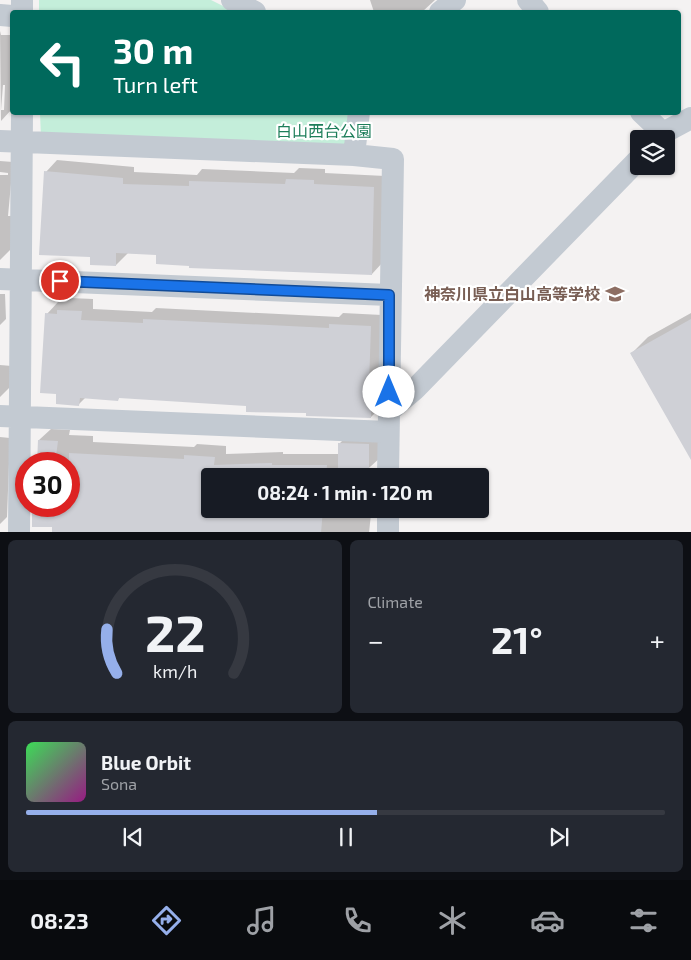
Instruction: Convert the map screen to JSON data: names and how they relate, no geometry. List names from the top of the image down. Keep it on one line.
{"parks":["白山西台公園"],"places":{"school or university":["神奈川県立白山高等学校"]},"page":{"turn":["30 m","Turn left"],"limit":"30","trip":"08:24 · 1 min · 120 m","tile":"Climate","heat":["−","21°","+"],"song":["Blue Orbit","Sona"],"tabs":"08:23","gauge":["22","km/h"]}}
